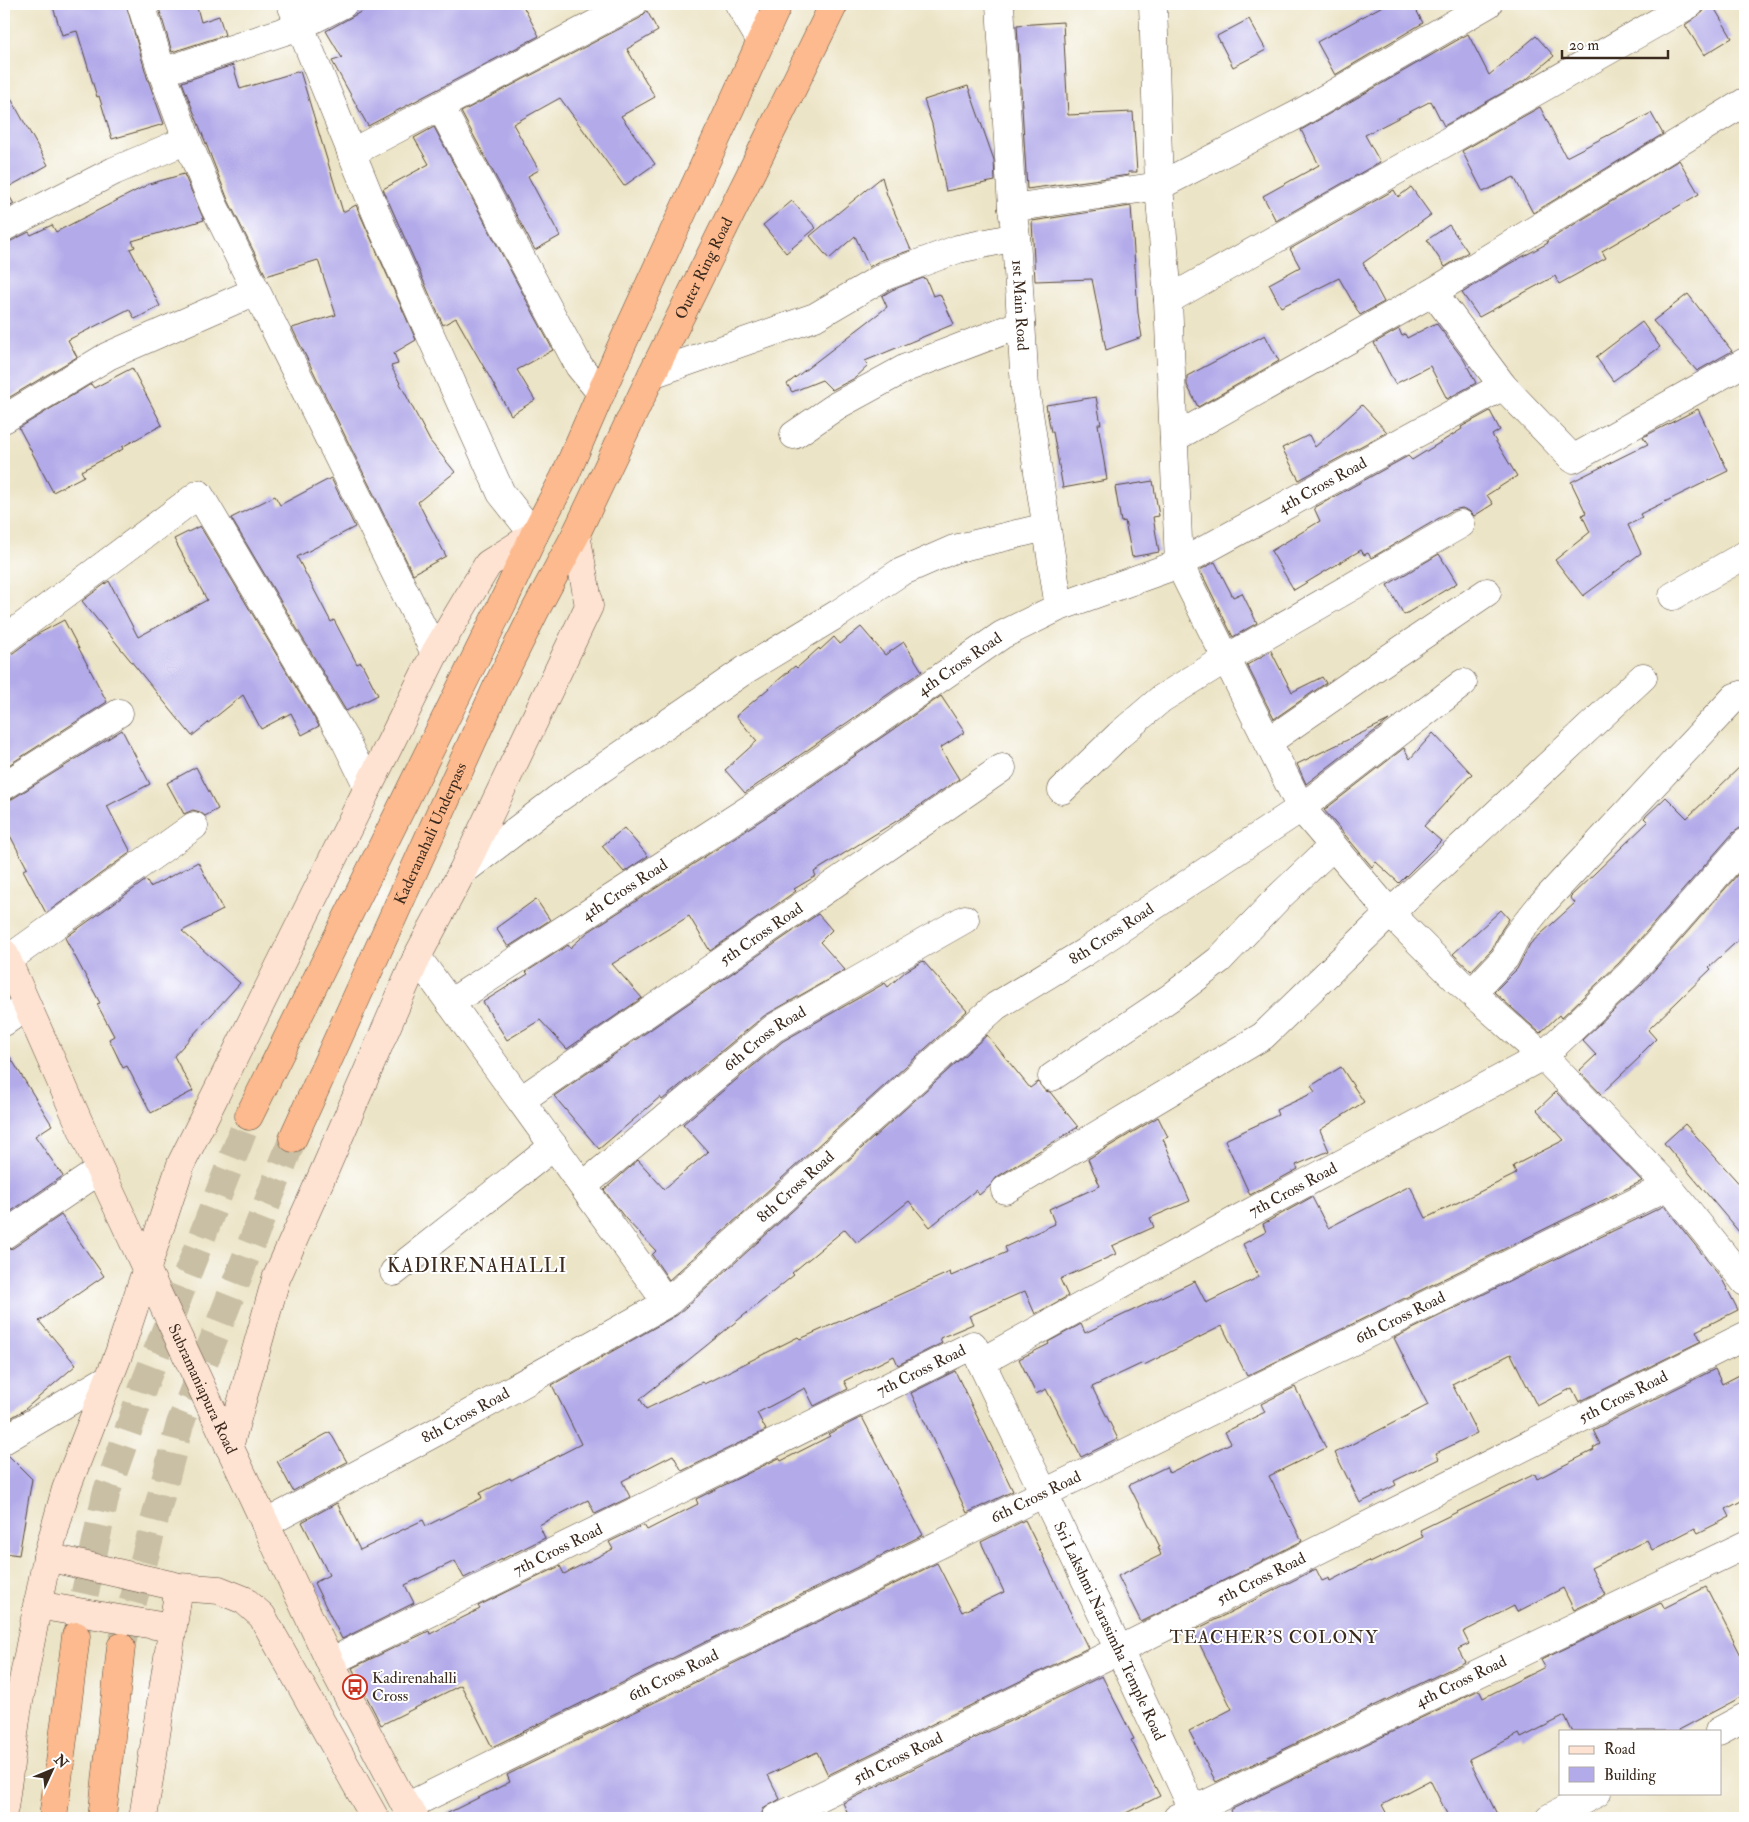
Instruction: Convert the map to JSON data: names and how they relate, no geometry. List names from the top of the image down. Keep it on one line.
{"streets":{"highway":["Outer Ring Road","Kaderanahali Underpass"],"street":["1st Main Road","4th Cross Road","5th Cross Road","8th Cross Road","6th Cross Road","7th Cross Road","Subramaniapura Road","Sri Lakshmi Narasimha Temple Road"]},"crossings":[["Outer Ring Road","Kaderanahali Underpass"],["1st Main Road","4th Cross Road"],["4th Cross Road","Sri Lakshmi Narasimha Temple Road"],["5th Cross Road","Sri Lakshmi Narasimha Temple Road"],["8th Cross Road","Subramaniapura Road"],["6th Cross Road","Subramaniapura Road"],["6th Cross Road","Sri Lakshmi Narasimha Temple Road"],["7th Cross Road","Subramaniapura Road"],["7th Cross Road","Sri Lakshmi Narasimha Temple Road"]],"districts":["KADIRENAHALLI","TEACHER'S COLONY"],"places":{"bus stop":["Kadirenahalli Cross"]},"legend":["Road","Building"],"scale_bar":"20 m","north":"top right"}
